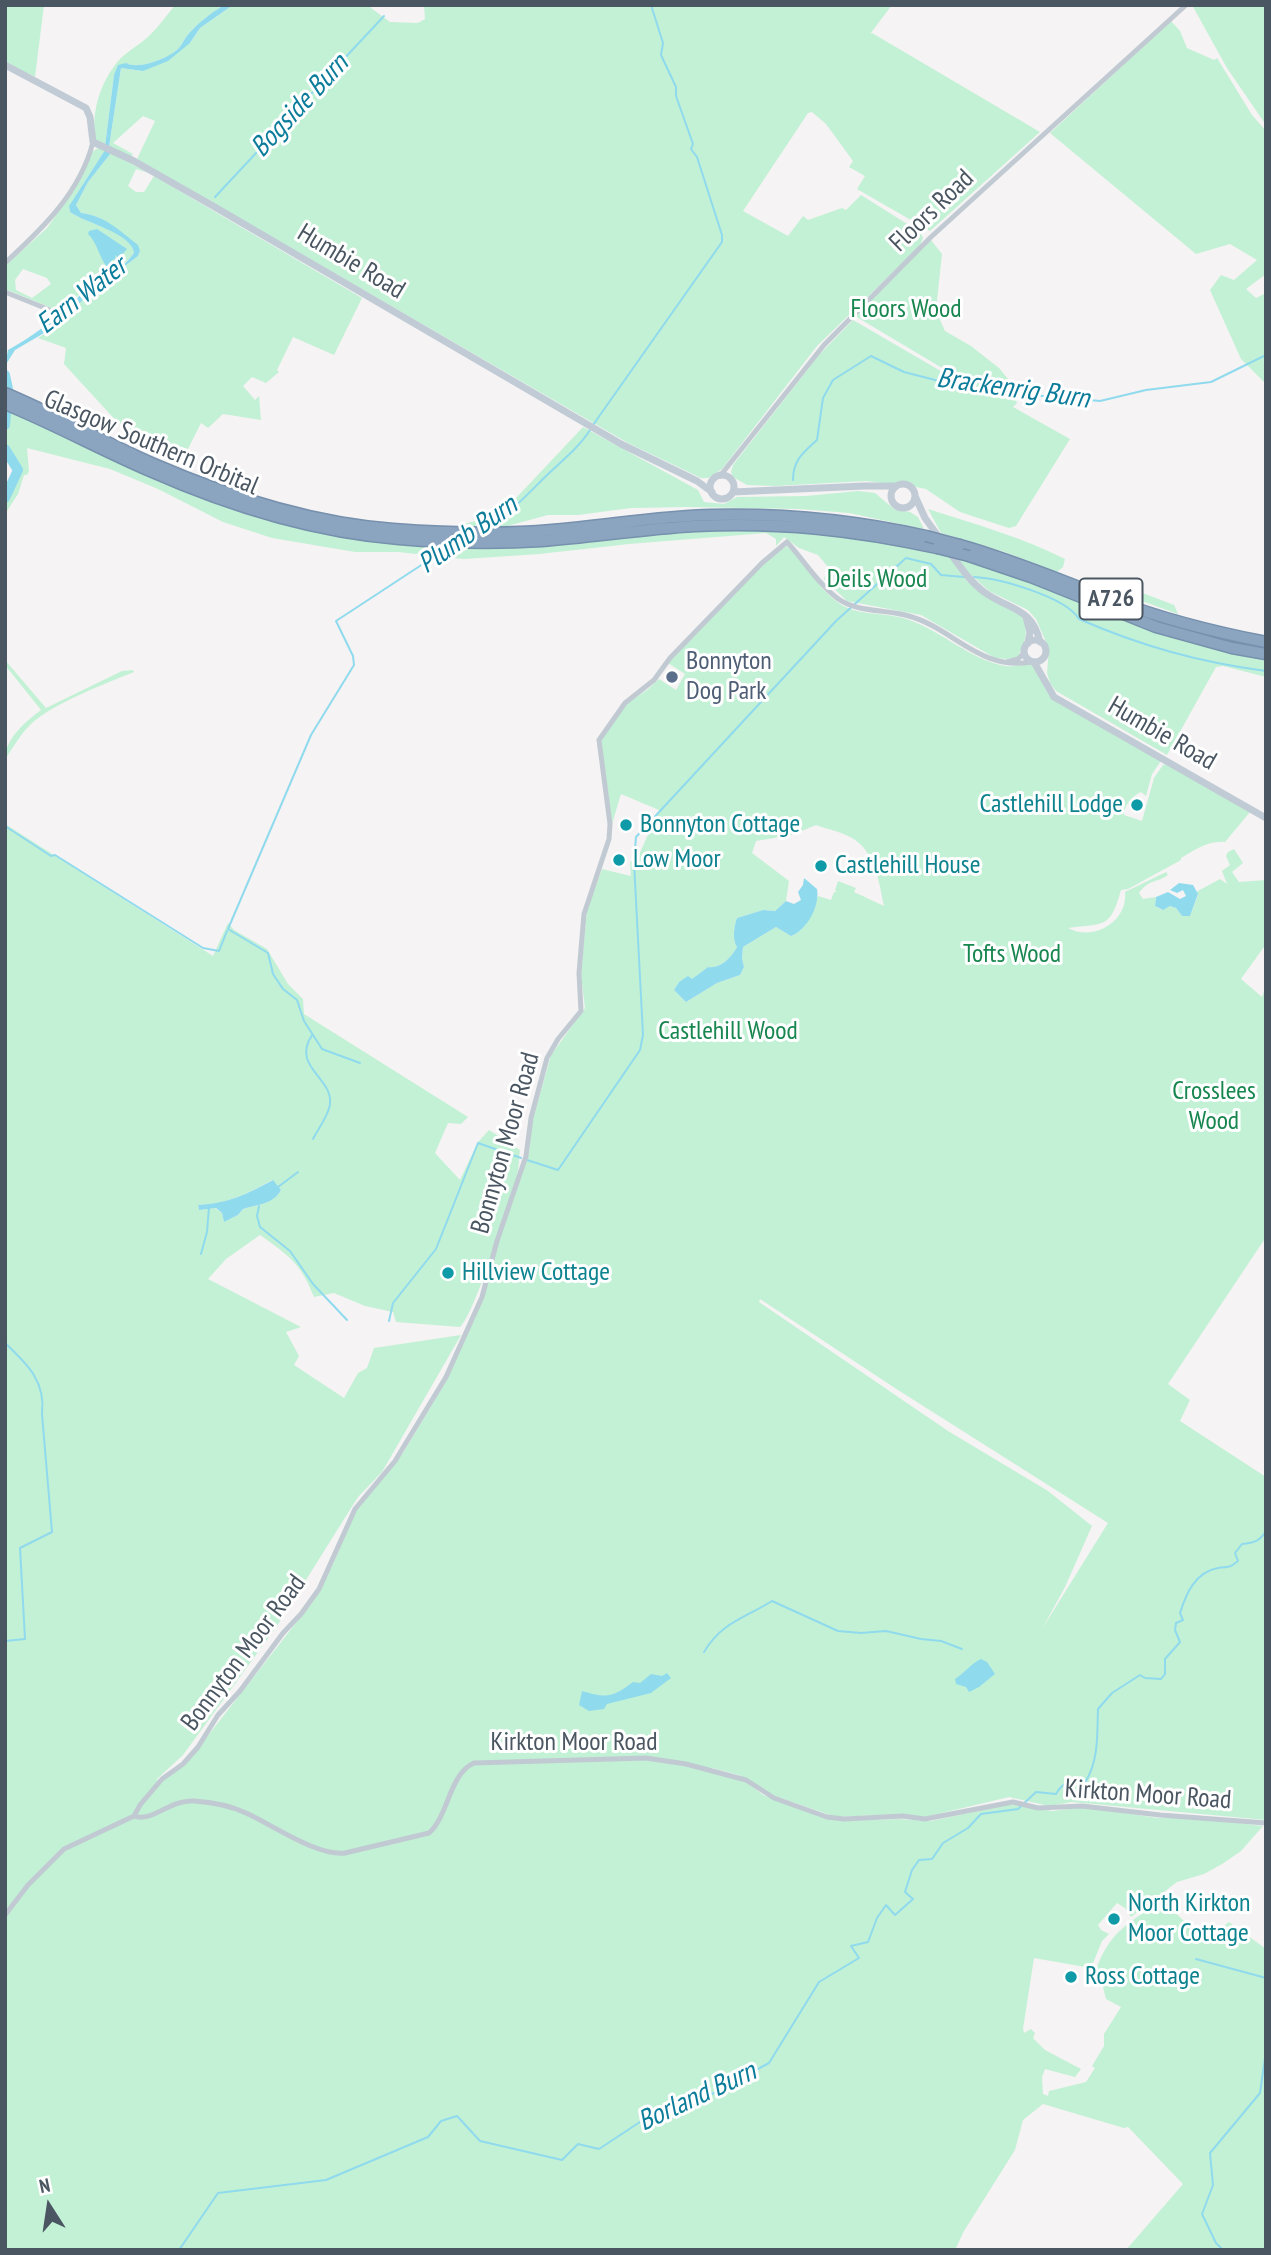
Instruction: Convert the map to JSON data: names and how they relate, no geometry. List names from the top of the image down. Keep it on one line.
{"streets":{"highway":["Glasgow Southern Orbital","A726"],"street":["Floors Road","Humbie Road","Bonnyton Moor Road","Kirkton Moor Road"]},"crossings":[["Floors Road","Humbie Road"],["Bonnyton Moor Road","Kirkton Moor Road"]],"water":["Bogside Burn","Earn Water","Brackenrig Burn","Plumb Burn","Borland Burn"],"parks":["Floors Wood","Deils Wood","Tofts Wood","Castlehill Wood","Crosslees Wood"],"places":["Bonnyton Dog Park","Castlehill Lodge","Bonnyton Cottage","Low Moor","Castlehill House","Hillview Cottage","North Kirkton Moor Cottage","Ross Cottage"],"north":"top"}
